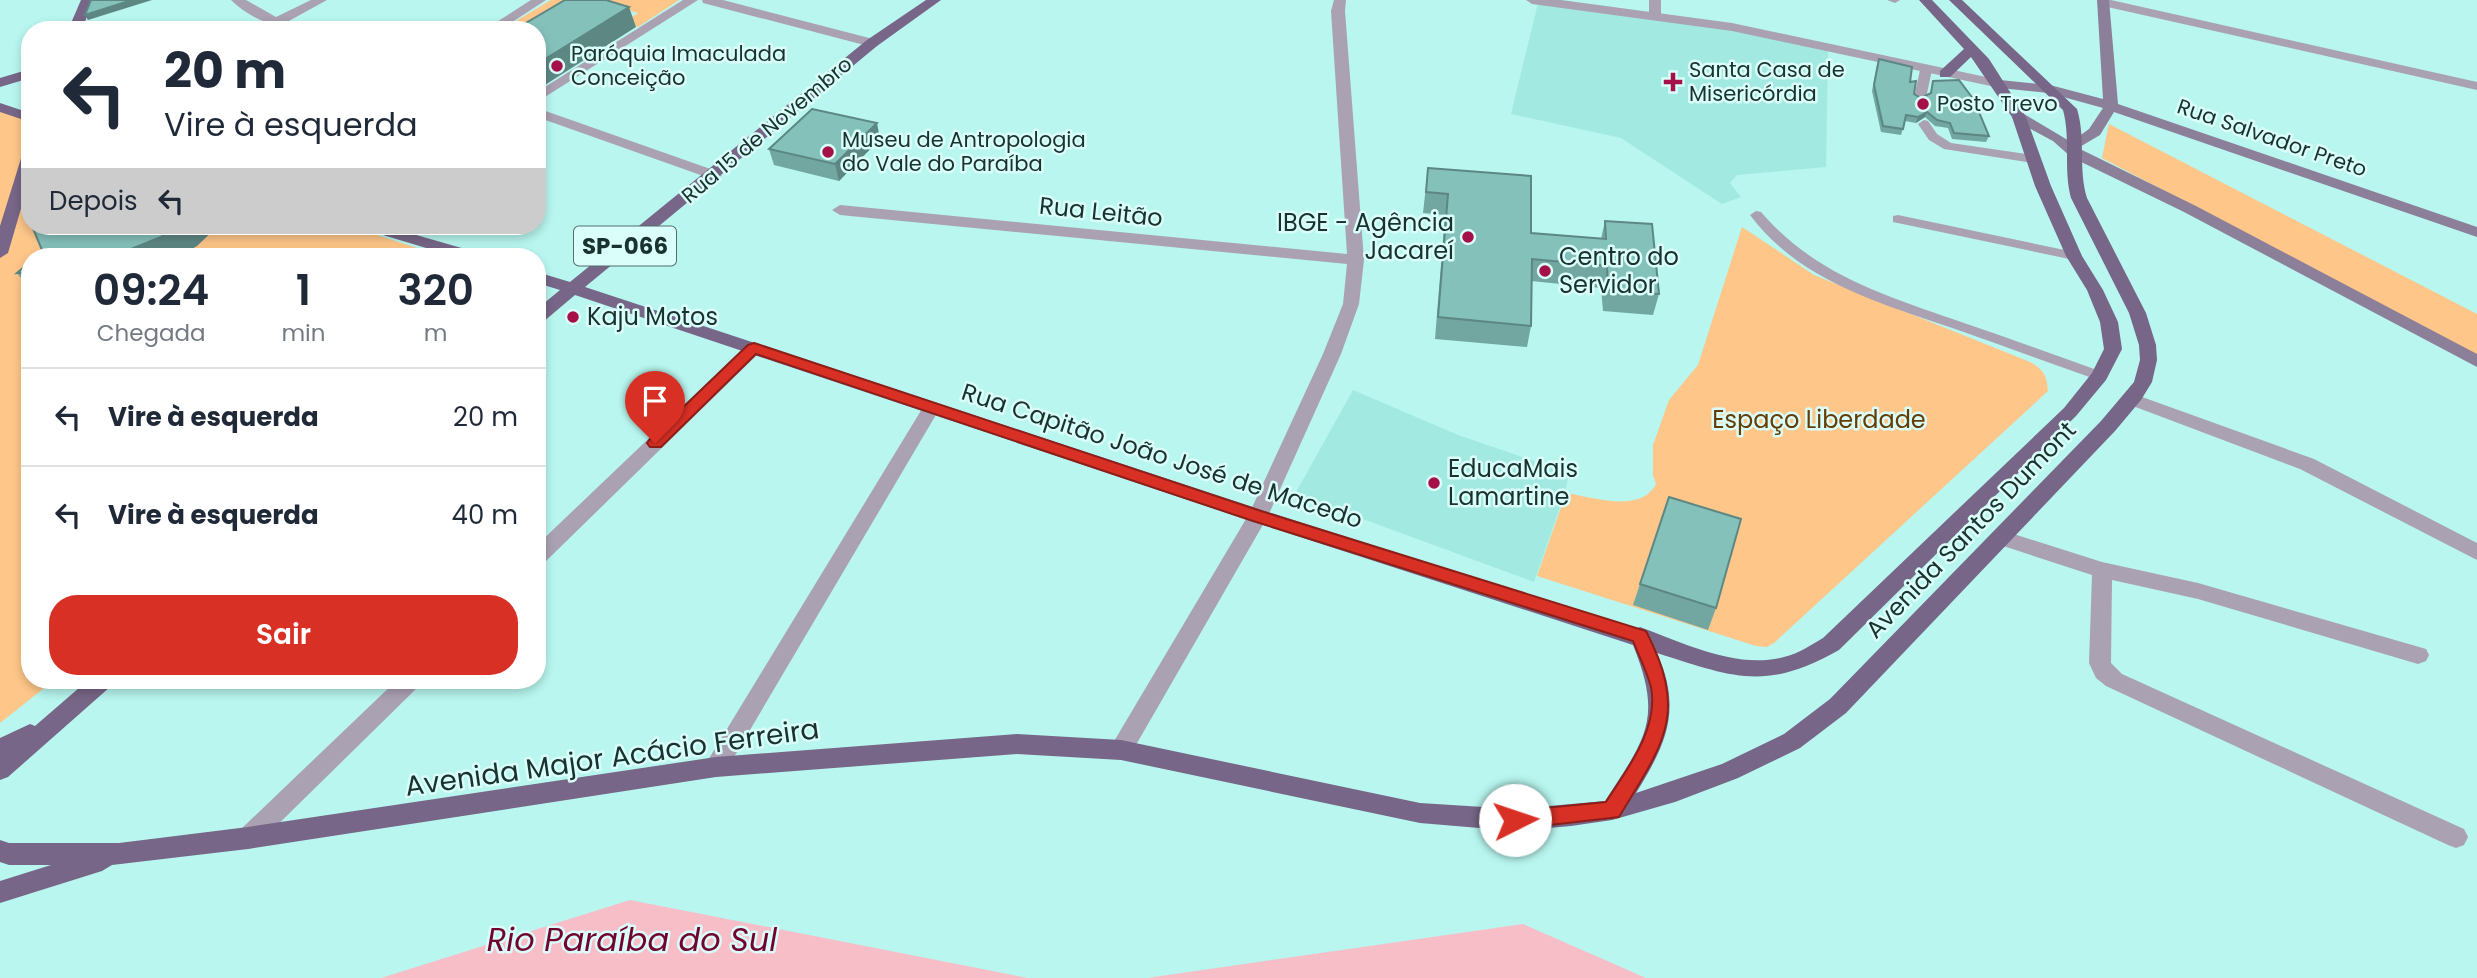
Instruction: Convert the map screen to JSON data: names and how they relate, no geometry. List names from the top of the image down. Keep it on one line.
{"streets":{"main road":["Rua 15 de Novembro","Rua Salvador Preto","SP-066","Rua Capitão João José de Macedo","Avenida Santos Dumont","Avenida Major Acácio Ferreira"],"street":["Rua Leitão"]},"crossings":[["Rua 15 de Novembro","Rua Capitão João José de Macedo"],["Rua Salvador Preto","Avenida Santos Dumont"],["Rua Capitão João José de Macedo","Avenida Santos Dumont"],["Avenida Santos Dumont","Avenida Major Acácio Ferreira"]],"water":["Rio Paraíba do Sul"],"parks":["Espaço Liberdade"],"places":{"other":["Paróquia Imaculada Conceição","Posto Trevo","Museu de Antropologia do Vale do Paraíba","IBGE - Agência Jacareí","Centro do Servidor","Kaju Motos","EducaMais Lamartine"],"health":["Santa Casa de Misericórdia"]},"page":{"turn":["20 m","Vire à esquerda"],"then":"Depois","eta":["09:24","Chegada","1","min","320","m"],"list":[{"name":"Vire à esquerda","value":"20 m"},{"name":"Vire à esquerda","value":"40 m"}],"buttons":"Sair"}}
